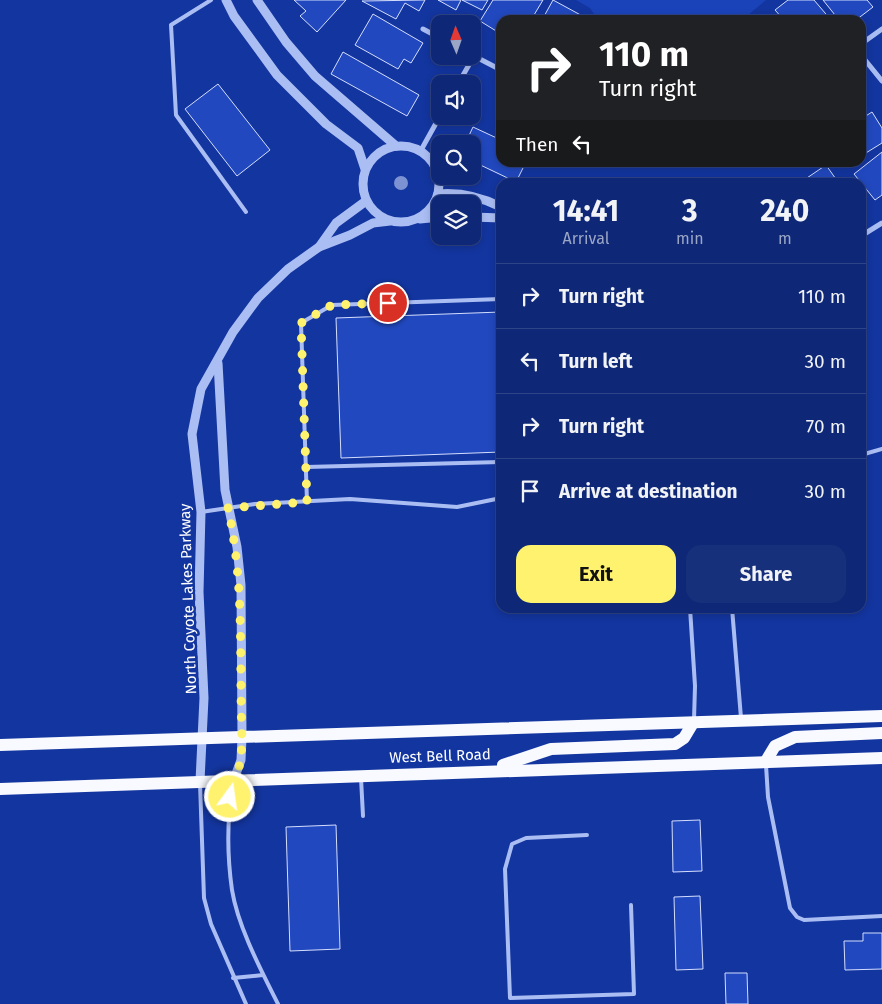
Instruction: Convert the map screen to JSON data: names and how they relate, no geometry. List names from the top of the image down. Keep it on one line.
{"streets":{"main road":["West Bell Road"],"street":["North Coyote Lakes Parkway"]},"crossings":[["North Coyote Lakes Parkway","West Bell Road"]],"north":"top","page":{"turn":["110 m","Turn right"],"then":"Then","eta":["14:41","Arrival","3","min","240","m"],"list":[{"name":"Turn right","value":"110 m"},{"name":"Turn left","value":"30 m"},{"name":"Turn right","value":"70 m"},{"name":"Arrive at destination","value":"30 m"}],"buttons":["Exit","Share"]}}
